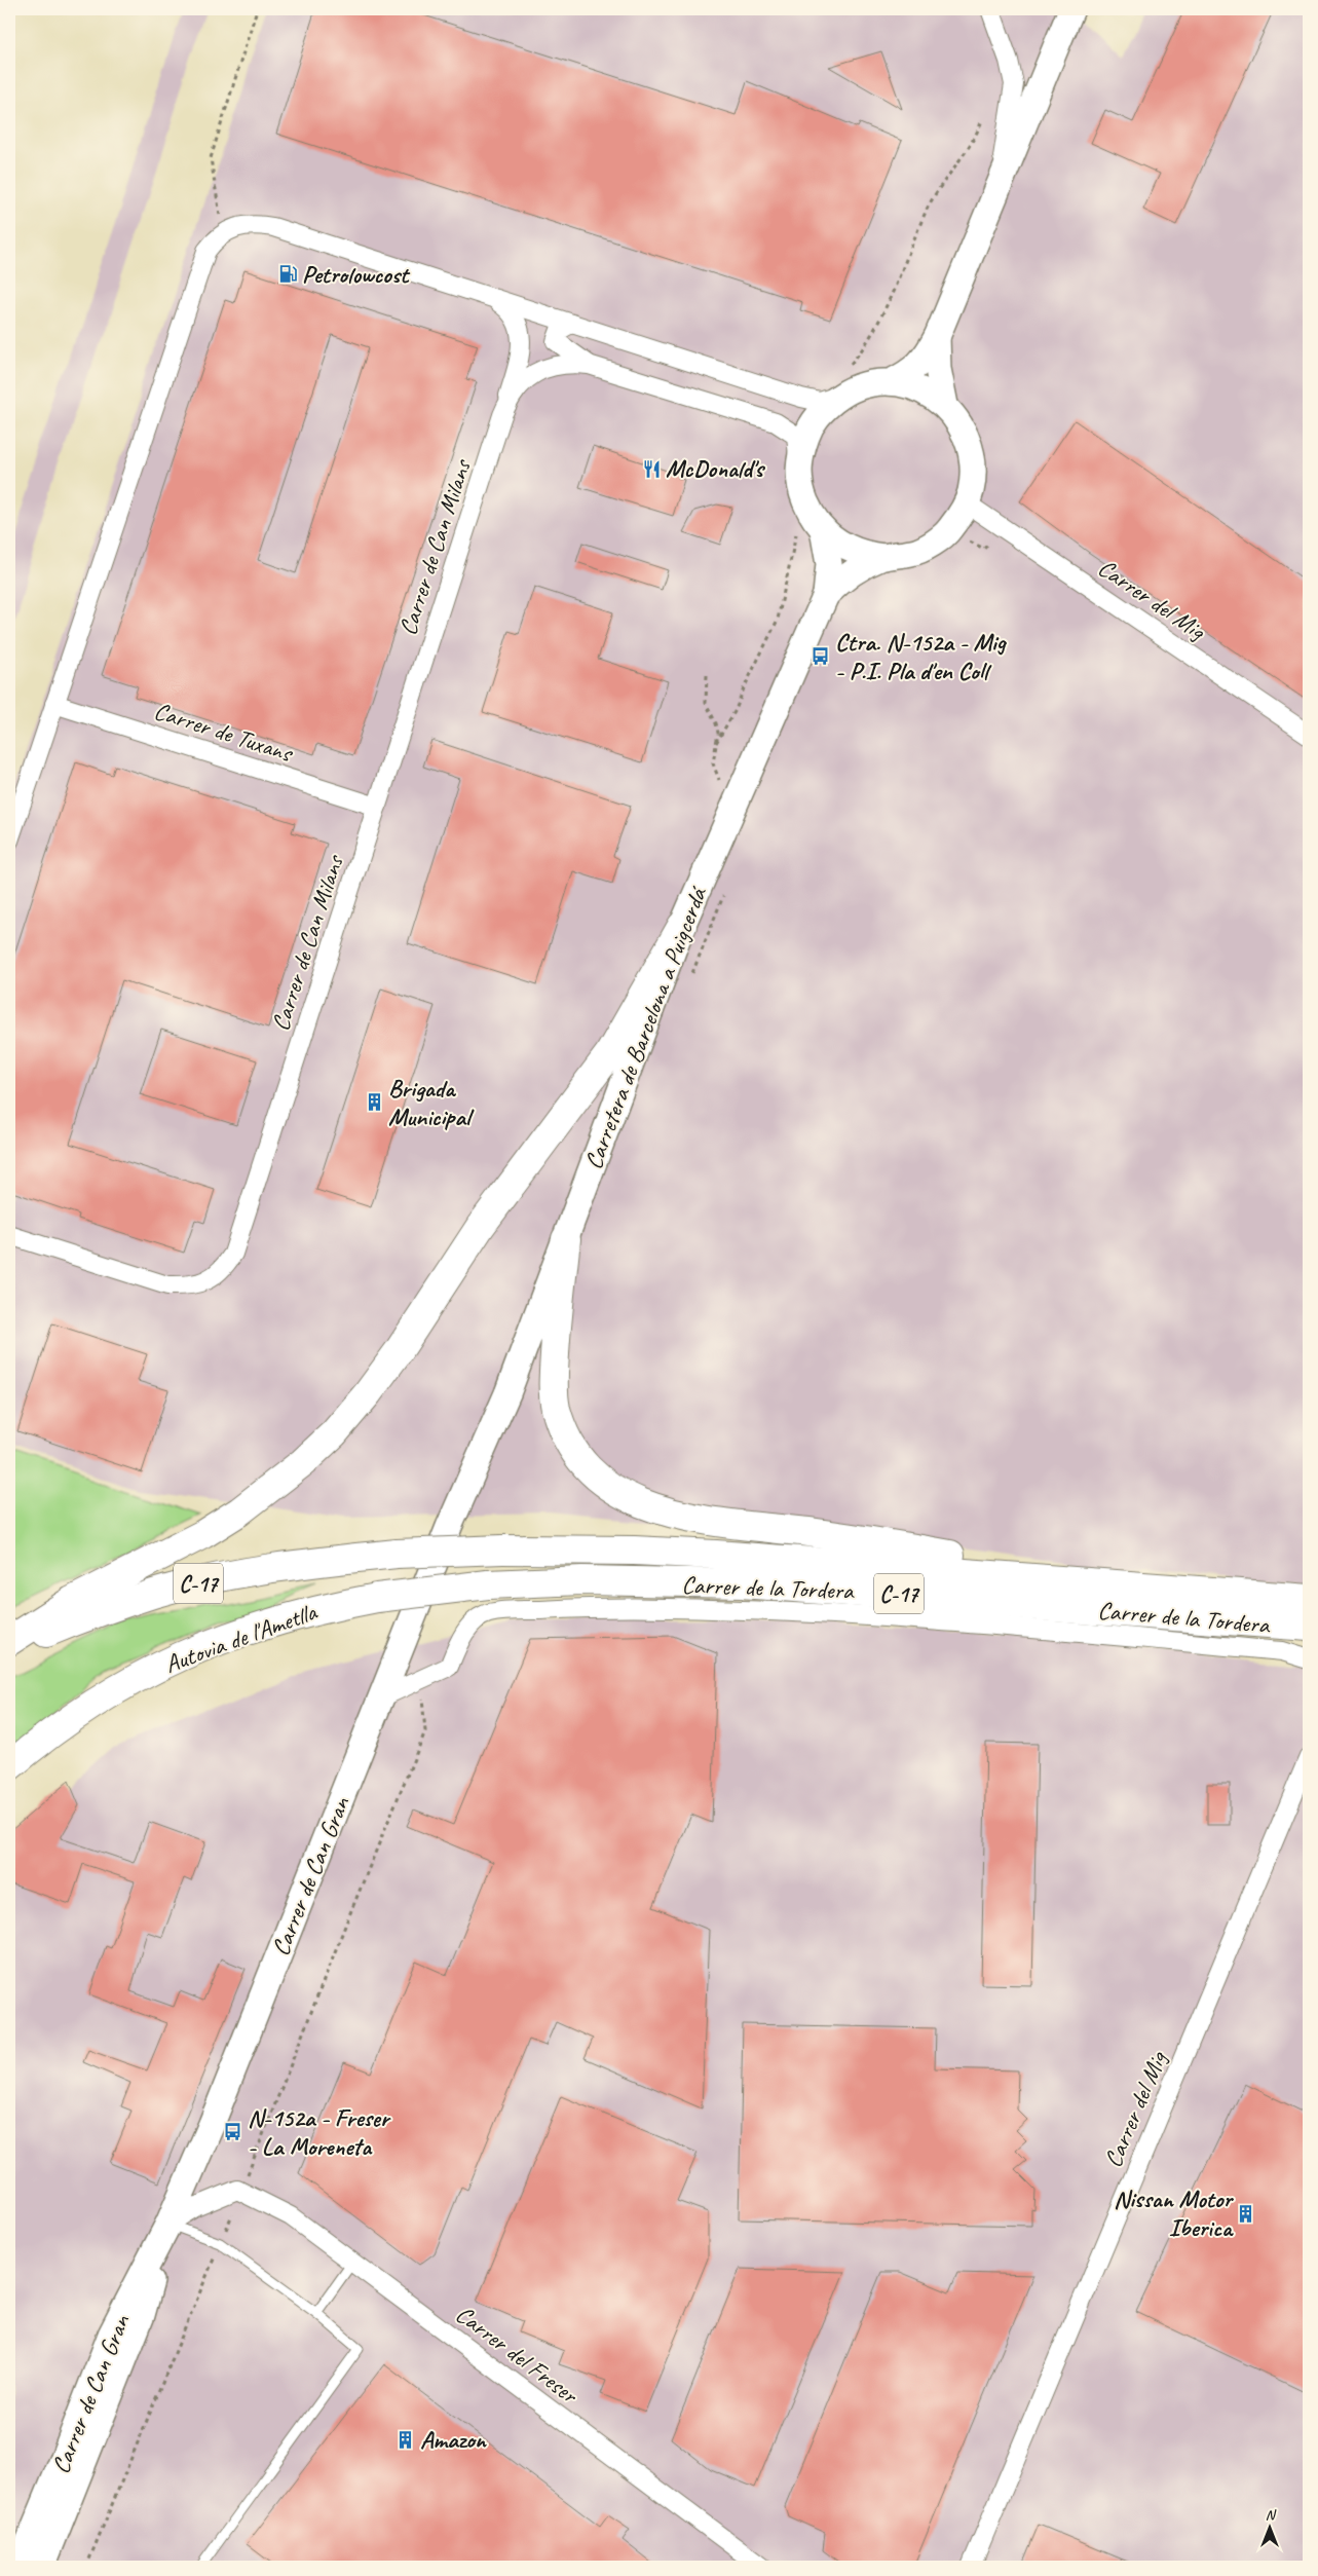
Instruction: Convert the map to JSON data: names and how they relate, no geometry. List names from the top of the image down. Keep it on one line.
{"streets":{"highway":["C-17","Autovia de l'Ametlla"],"main road":["Carretera de Barcelona a Puigcerdá","Carrer de Can Gran"],"street":["Carrer de Can Milans","Carrer del Mig","Carrer de Tuxans","Carrer de la Tordera","Carrer del Freser"]},"crossings":[["Carrer de Can Milans","Carrer del Mig"],["Carrer de Can Milans","Carrer de Tuxans"],["Carrer de Can Milans","Carretera de Barcelona a Puigcerdá"],["Carrer del Mig","Carretera de Barcelona a Puigcerdá"],["Carretera de Barcelona a Puigcerdá","Carrer de Can Gran"],["C-17","Autovia de l'Ametlla"],["Carrer de la Tordera","Carrer de Can Gran"],["Carrer de Can Gran","Carrer del Freser"]],"places":{"fuel station":["Petrolowcost"],"restaurant":["McDonald's"],"bus stop":["Ctra. N-152a - Mig - P.I. Pla d'en Coll","N-152a - Freser - La Moreneta"],"building":["Brigada Municipal","Nissan Motor Iberica","Amazon"]},"north":"top"}
